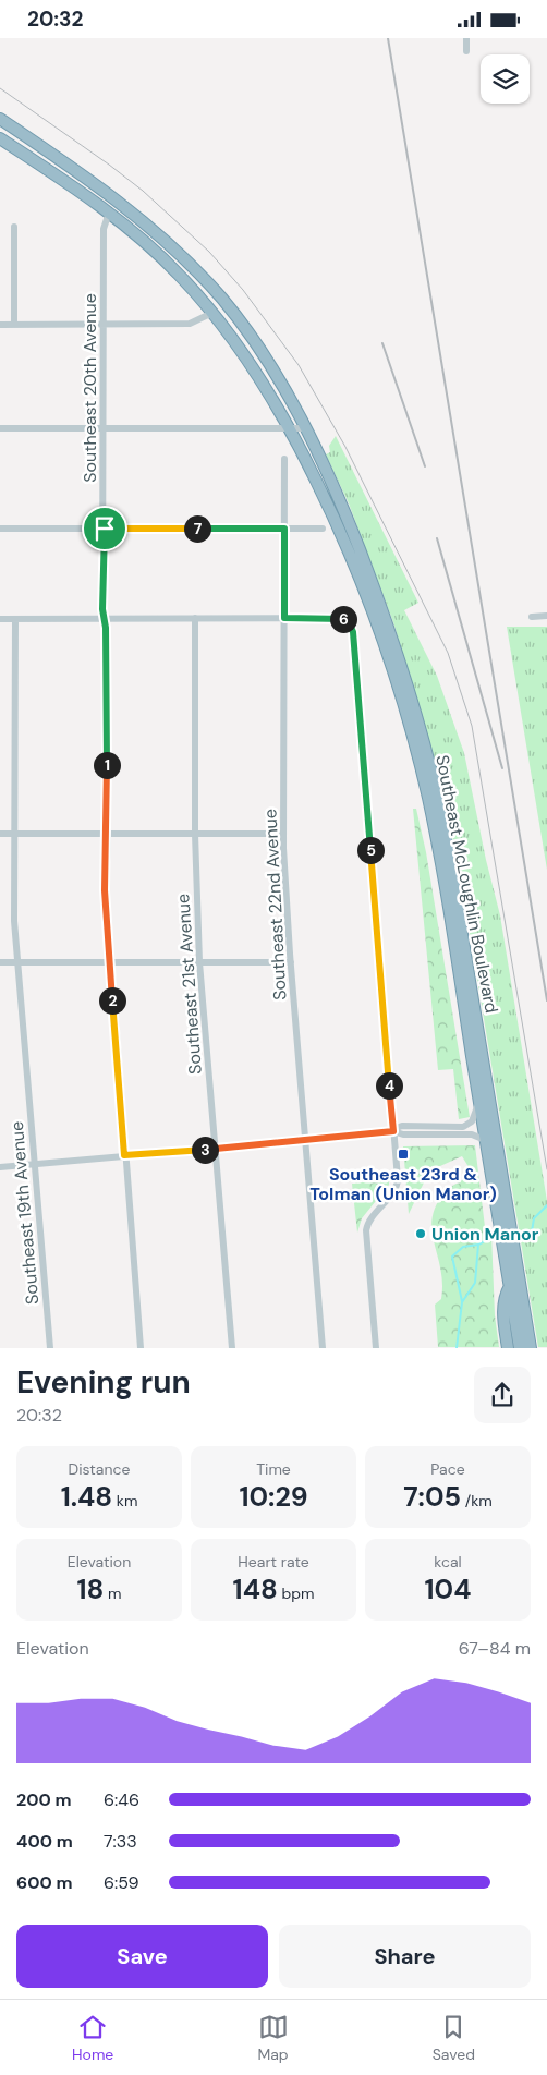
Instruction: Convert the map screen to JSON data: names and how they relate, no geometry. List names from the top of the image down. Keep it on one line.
{"streets":{"highway":["Southeast McLoughlin Boulevard"],"street":["Southeast 20th Avenue","Southeast 22nd Avenue","Southeast 21st Avenue","Southeast 19th Avenue"]},"crossings":[["Southeast 20th Avenue","Southeast McLoughlin Boulevard"]],"places":{"transit":["Southeast 23rd & Tolman (Union Manor)"],"other":["Union Manor"]},"page":{"status":"20:32","pins":["7","6","1","5","2","4","3"],"heading":["Evening run","20:32"],"stats":[["Distance","1.48 km"],["Time","10:29"],["Pace","7:05 /km"],["Elevation","18 m"],["Heart rate","148 bpm"],["kcal","104"]],"chart":["Elevation","67–84 m"],"list":[{"name":"200 m","note":"6:46"},{"name":"400 m","note":"7:33"},{"name":"600 m","note":"6:59"}],"buttons":["Save","Share"],"tabs":["Home","Map","Saved"]}}
